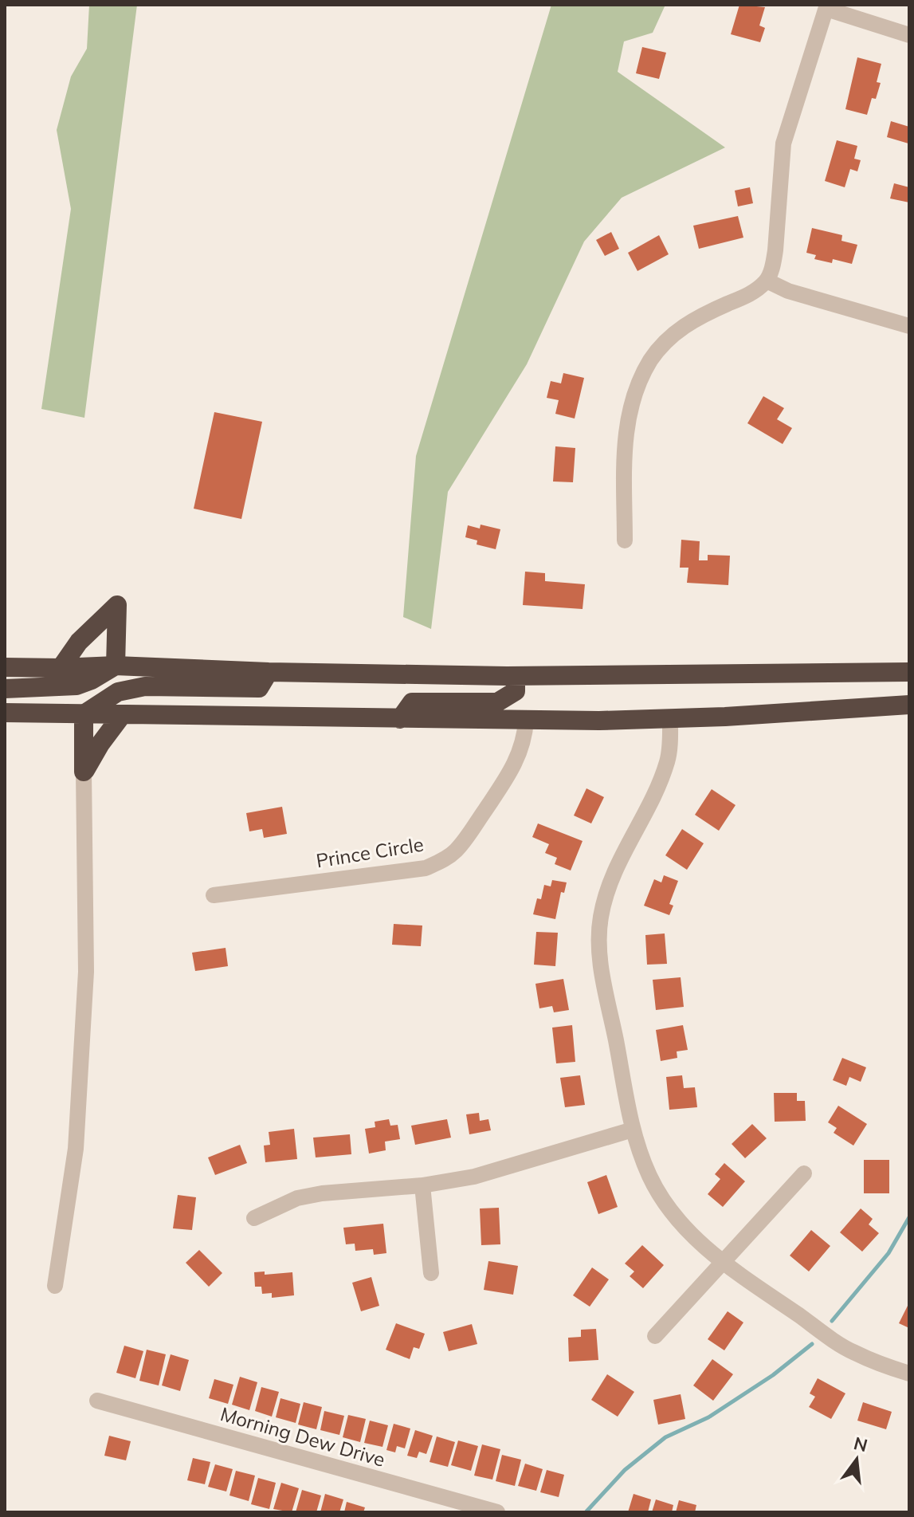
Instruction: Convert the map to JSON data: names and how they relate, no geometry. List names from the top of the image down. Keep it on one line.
{"streets":{"street":["Prince Circle","Morning Dew Drive"]},"north":"top"}
